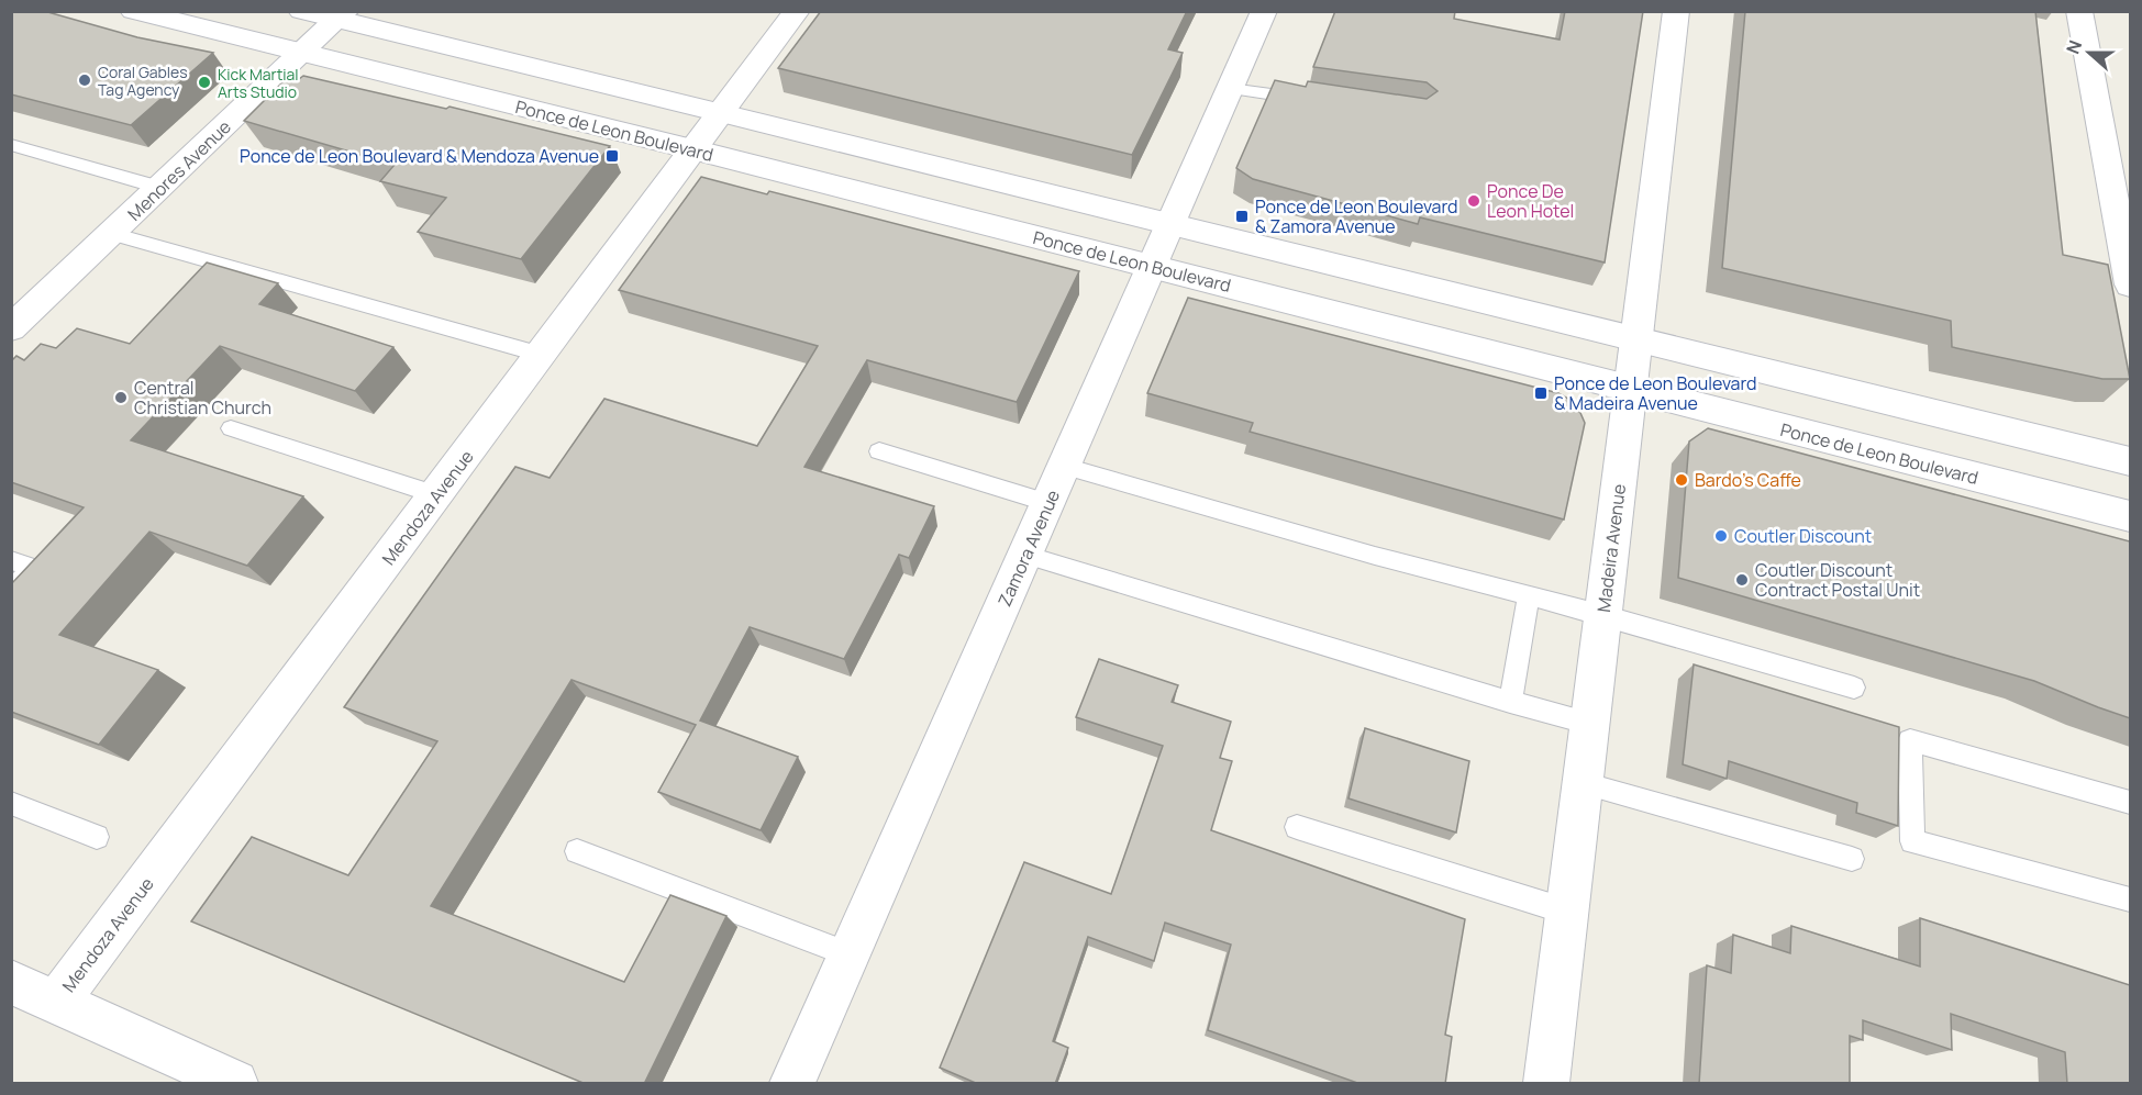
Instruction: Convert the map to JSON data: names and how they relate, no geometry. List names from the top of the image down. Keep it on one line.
{"streets":{"street":["Ponce de Leon Boulevard","Menores Avenue","Mendoza Avenue","Zamora Avenue","Madeira Avenue"]},"crossings":[["Ponce de Leon Boulevard","Menores Avenue"],["Ponce de Leon Boulevard","Mendoza Avenue"],["Ponce de Leon Boulevard","Zamora Avenue"],["Ponce de Leon Boulevard","Madeira Avenue"]],"places":{"other":["Coral Gables Tag Agency","Kick Martial Arts Studio","Ponce De Leon Hotel","Central Christian Church","Bardo's Caffe","Coutler Discount","Coutler Discount Contract Postal Unit"],"transit":["Ponce de Leon Boulevard & Mendoza Avenue","Ponce de Leon Boulevard & Zamora Avenue","Ponce de Leon Boulevard & Madeira Avenue"]},"north":"left"}
